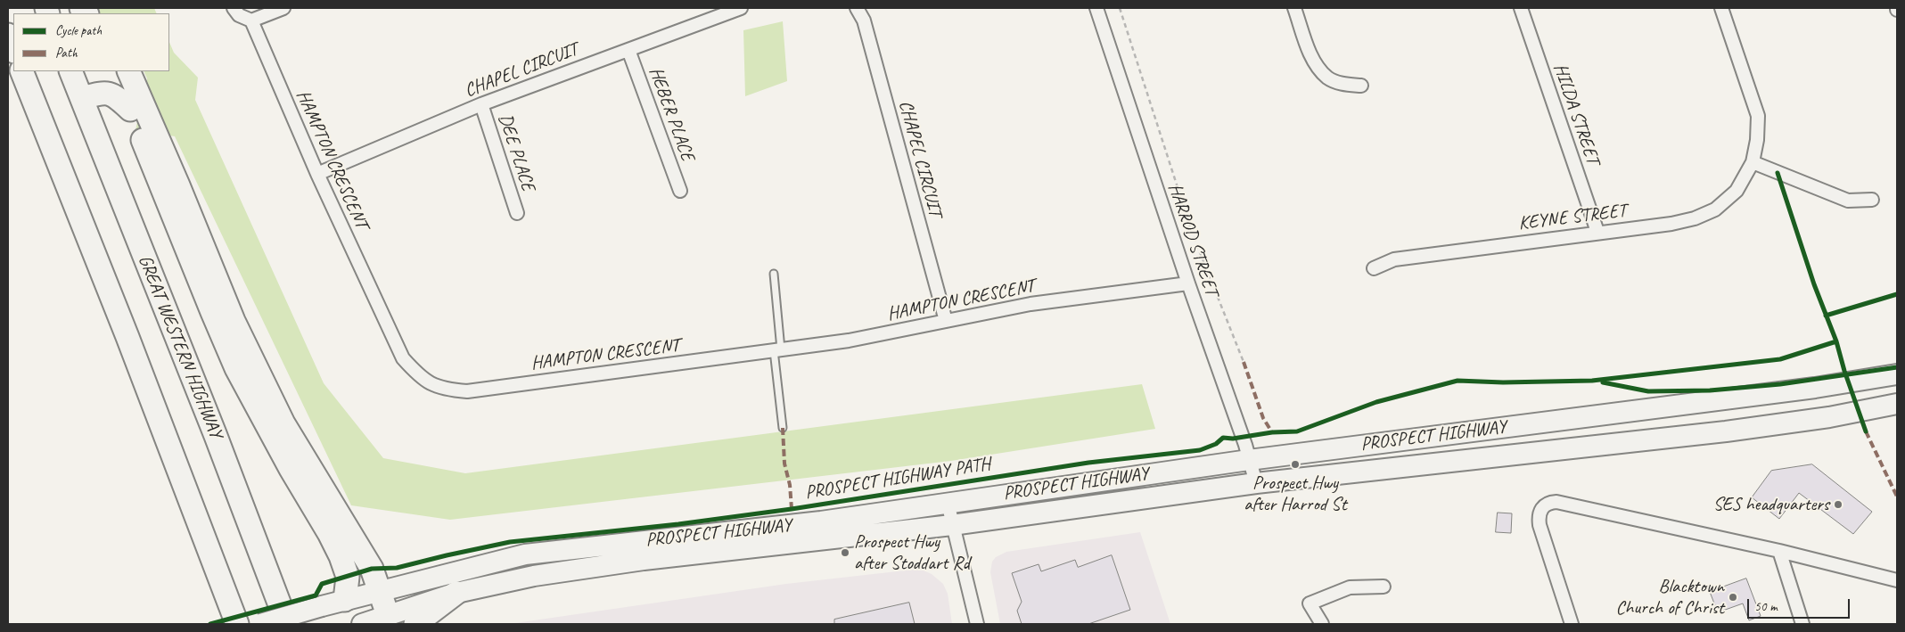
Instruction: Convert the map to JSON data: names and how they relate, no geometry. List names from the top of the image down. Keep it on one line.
{"streets":{"highway":["GREAT WESTERN HIGHWAY"],"main road":["PROSPECT HIGHWAY"],"street":["CHAPEL CIRCUIT","HEBER PLACE","HILDA STREET","DEE PLACE","HAMPTON CRESCENT","KEYNE STREET","HARROD STREET"],"cycle path":["PROSPECT HIGHWAY PATH"]},"crossings":[["CHAPEL CIRCUIT","HEBER PLACE"],["CHAPEL CIRCUIT","DEE PLACE"],["CHAPEL CIRCUIT","HAMPTON CRESCENT"],["HILDA STREET","KEYNE STREET"],["HAMPTON CRESCENT","HARROD STREET"],["HARROD STREET","PROSPECT HIGHWAY"]],"places":["Prospect Hwy after Harrod St","SES headquarters","Prospect Hwy after Stoddart Rd","Blacktown Church of Christ"],"legend":["Cycle path","Path"],"scale_bar":"50 m"}
